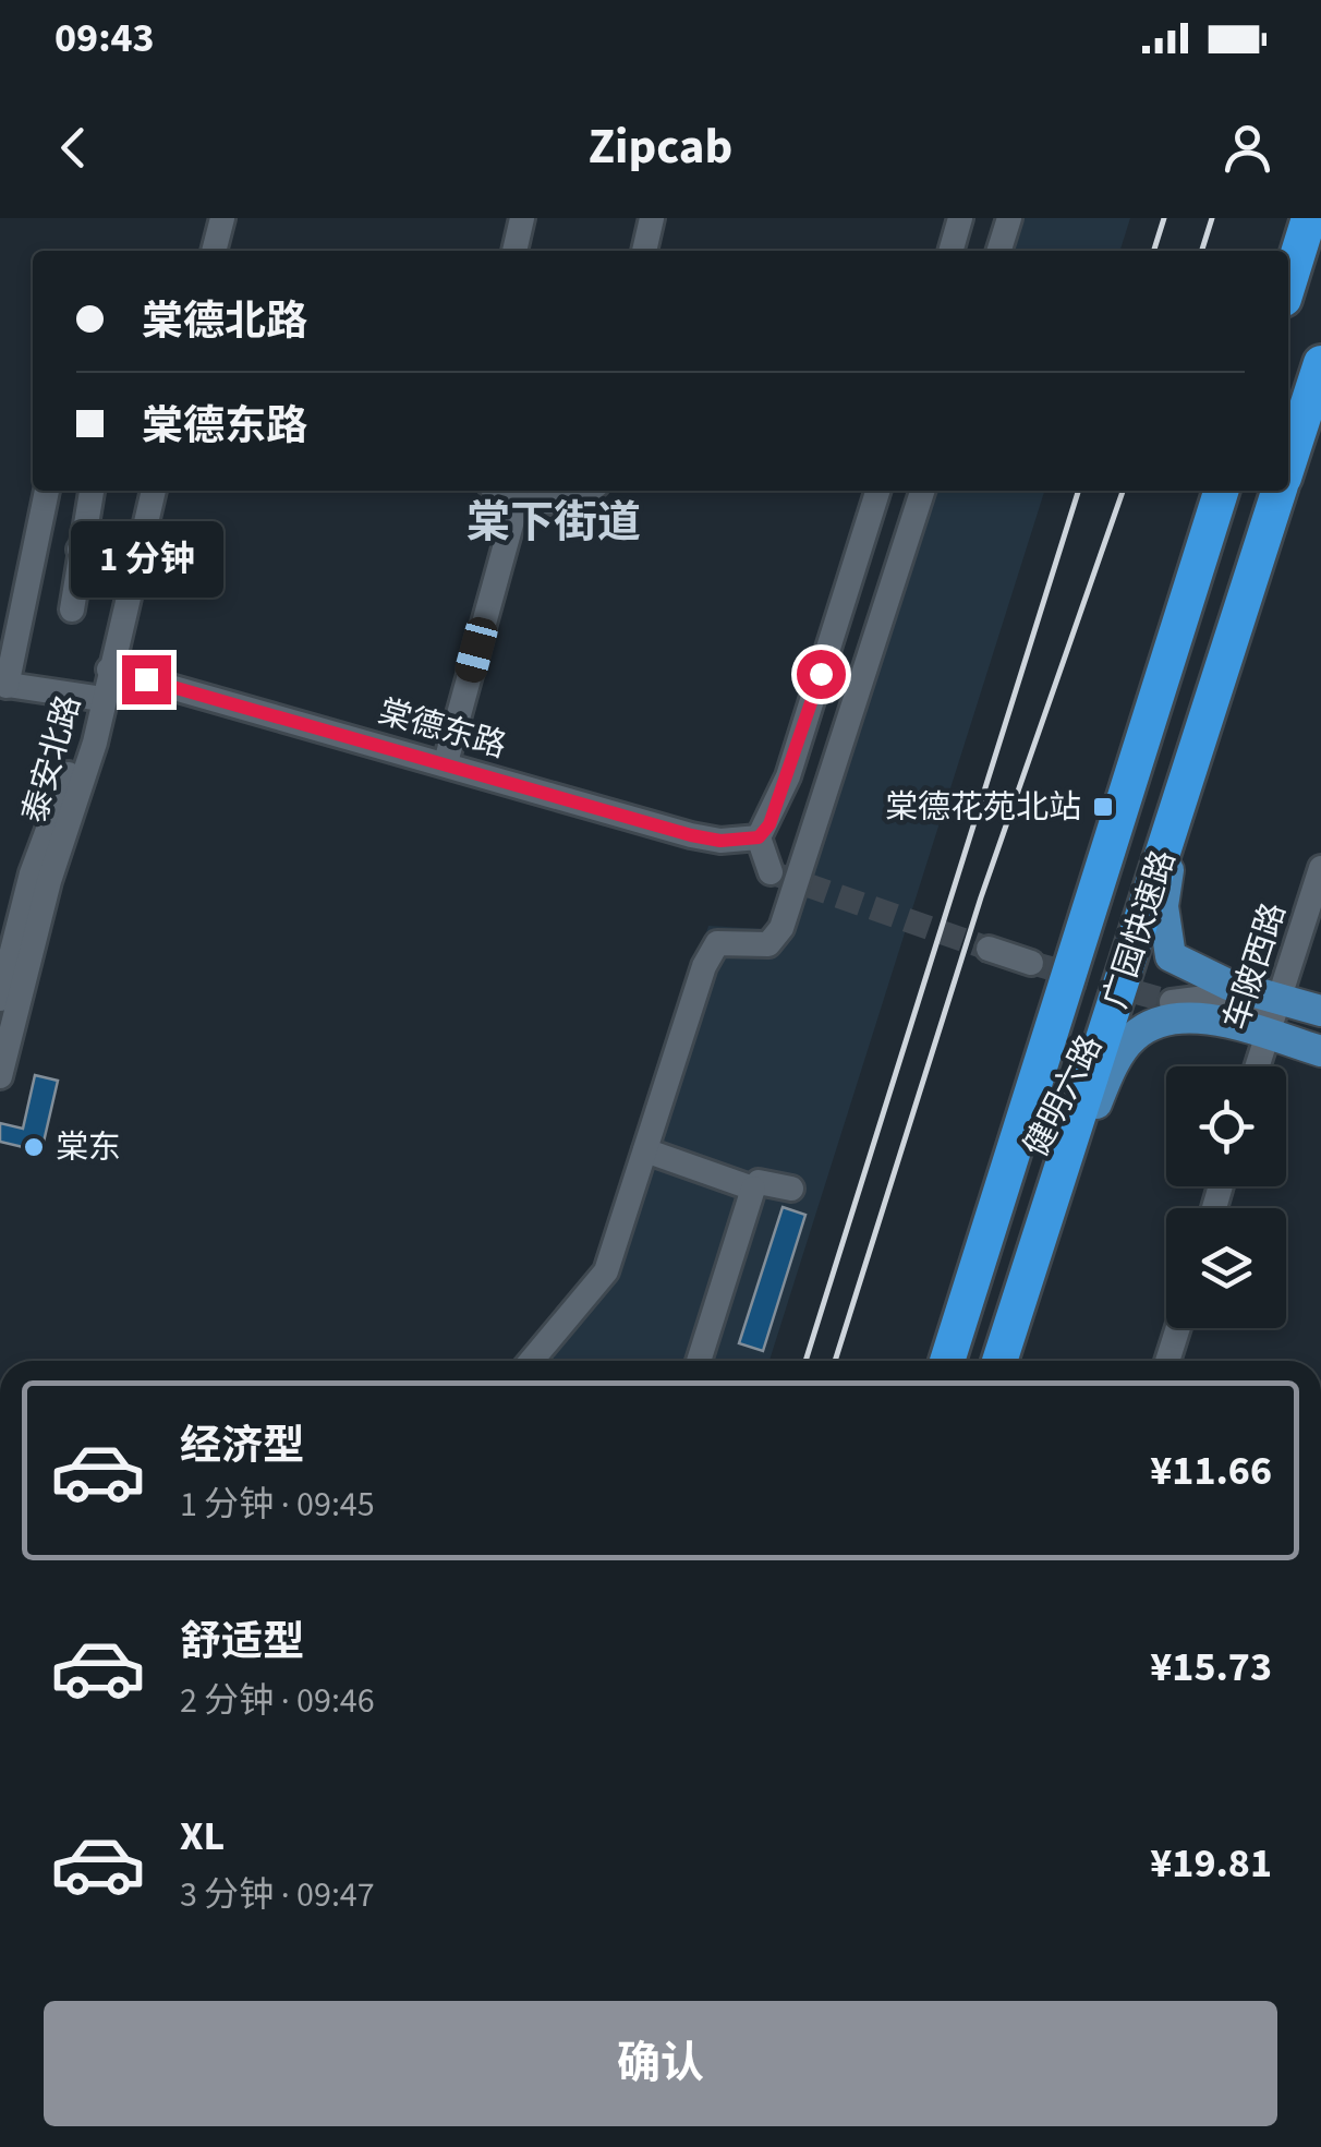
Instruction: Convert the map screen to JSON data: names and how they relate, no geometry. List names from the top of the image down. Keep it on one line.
{"streets":{"highway":["广园快速路"],"main road":["健明六路"],"street":["棠德东路","泰安北路","车陂西路"]},"crossings":[["棠德东路","泰安北路"],["广园快速路","健明六路"],["车陂西路","健明六路"]],"districts":["棠下街道"],"places":{"transit":["棠德花苑北站"],"other":["棠东"]},"page":{"status":"09:43","header":"Zipcab","banner":["棠德北路","棠德东路"],"bubble":"1 分钟","list":[{"name":"经济型","note":"1 分钟 · 09:45","value":"¥11.66"},{"name":"舒适型","note":"2 分钟 · 09:46","value":"¥15.73"},{"name":"XL","note":"3 分钟 · 09:47","value":"¥19.81"}],"buttons":"确认"}}
